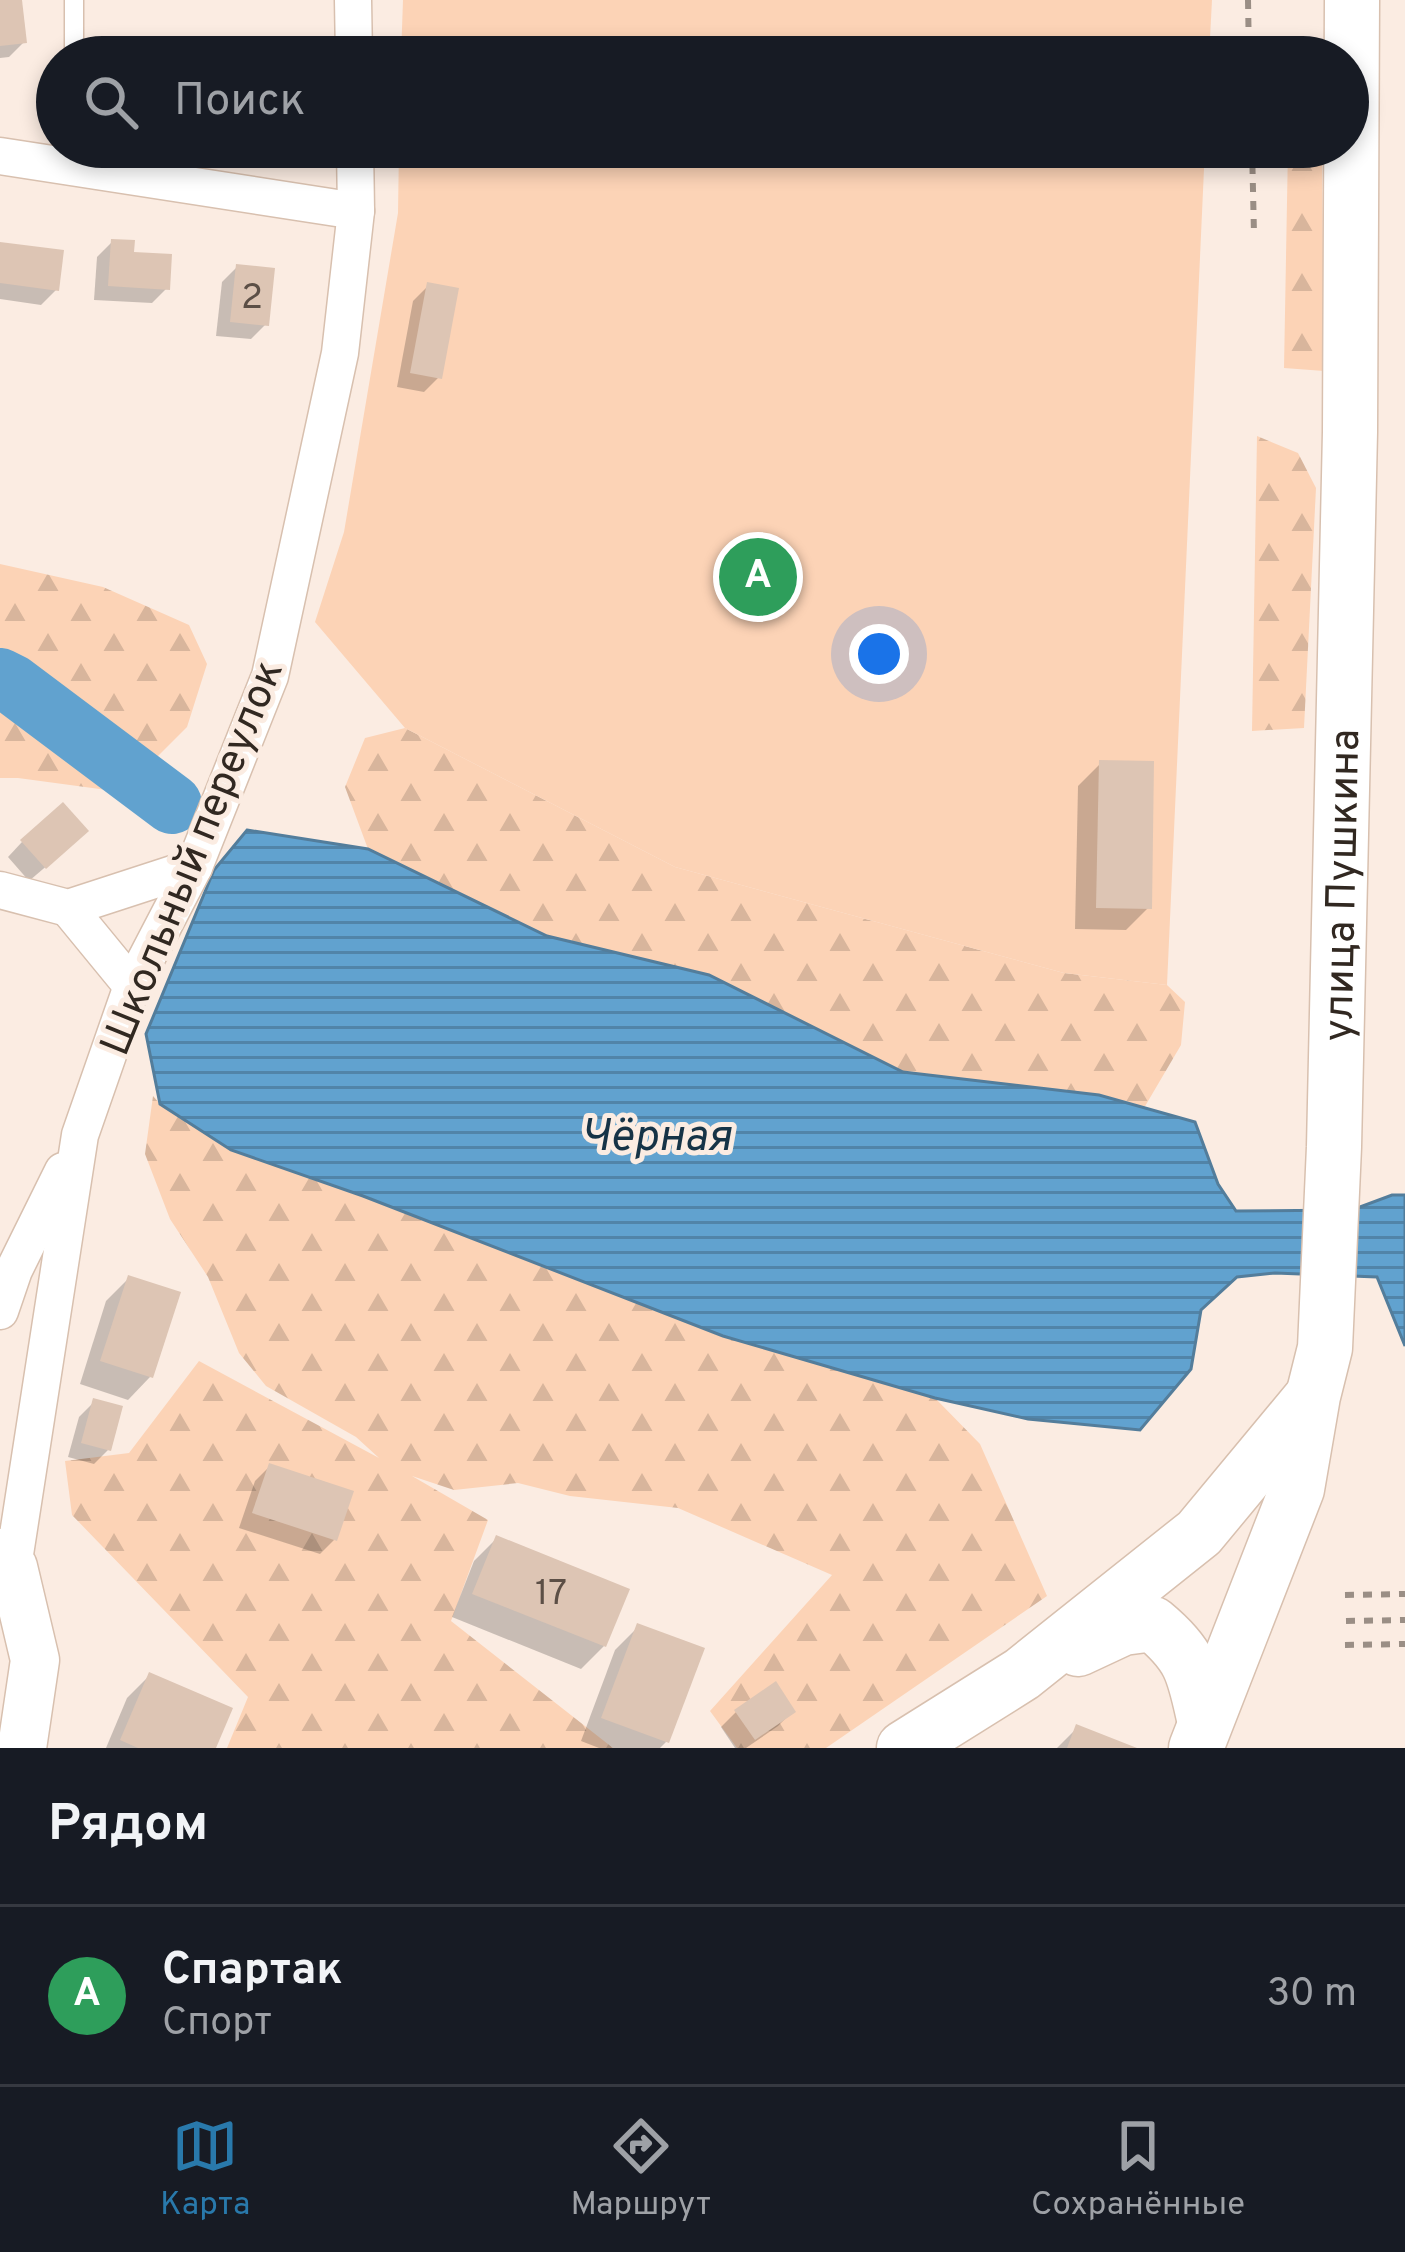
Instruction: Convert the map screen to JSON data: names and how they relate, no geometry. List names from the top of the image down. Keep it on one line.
{"streets":{"main road":["улица Пушкина"],"street":["Школьный переулок"]},"water":["Чёрная"],"house_numbers":["2","17"],"page":{"search":"Поиск","pins":"A","heading":"Рядом","list":[{"mark":"A","name":"Спартак","note":"Спорт","value":"30 m"}],"nav":["Карта","Маршрут","Сохранённые"]}}
